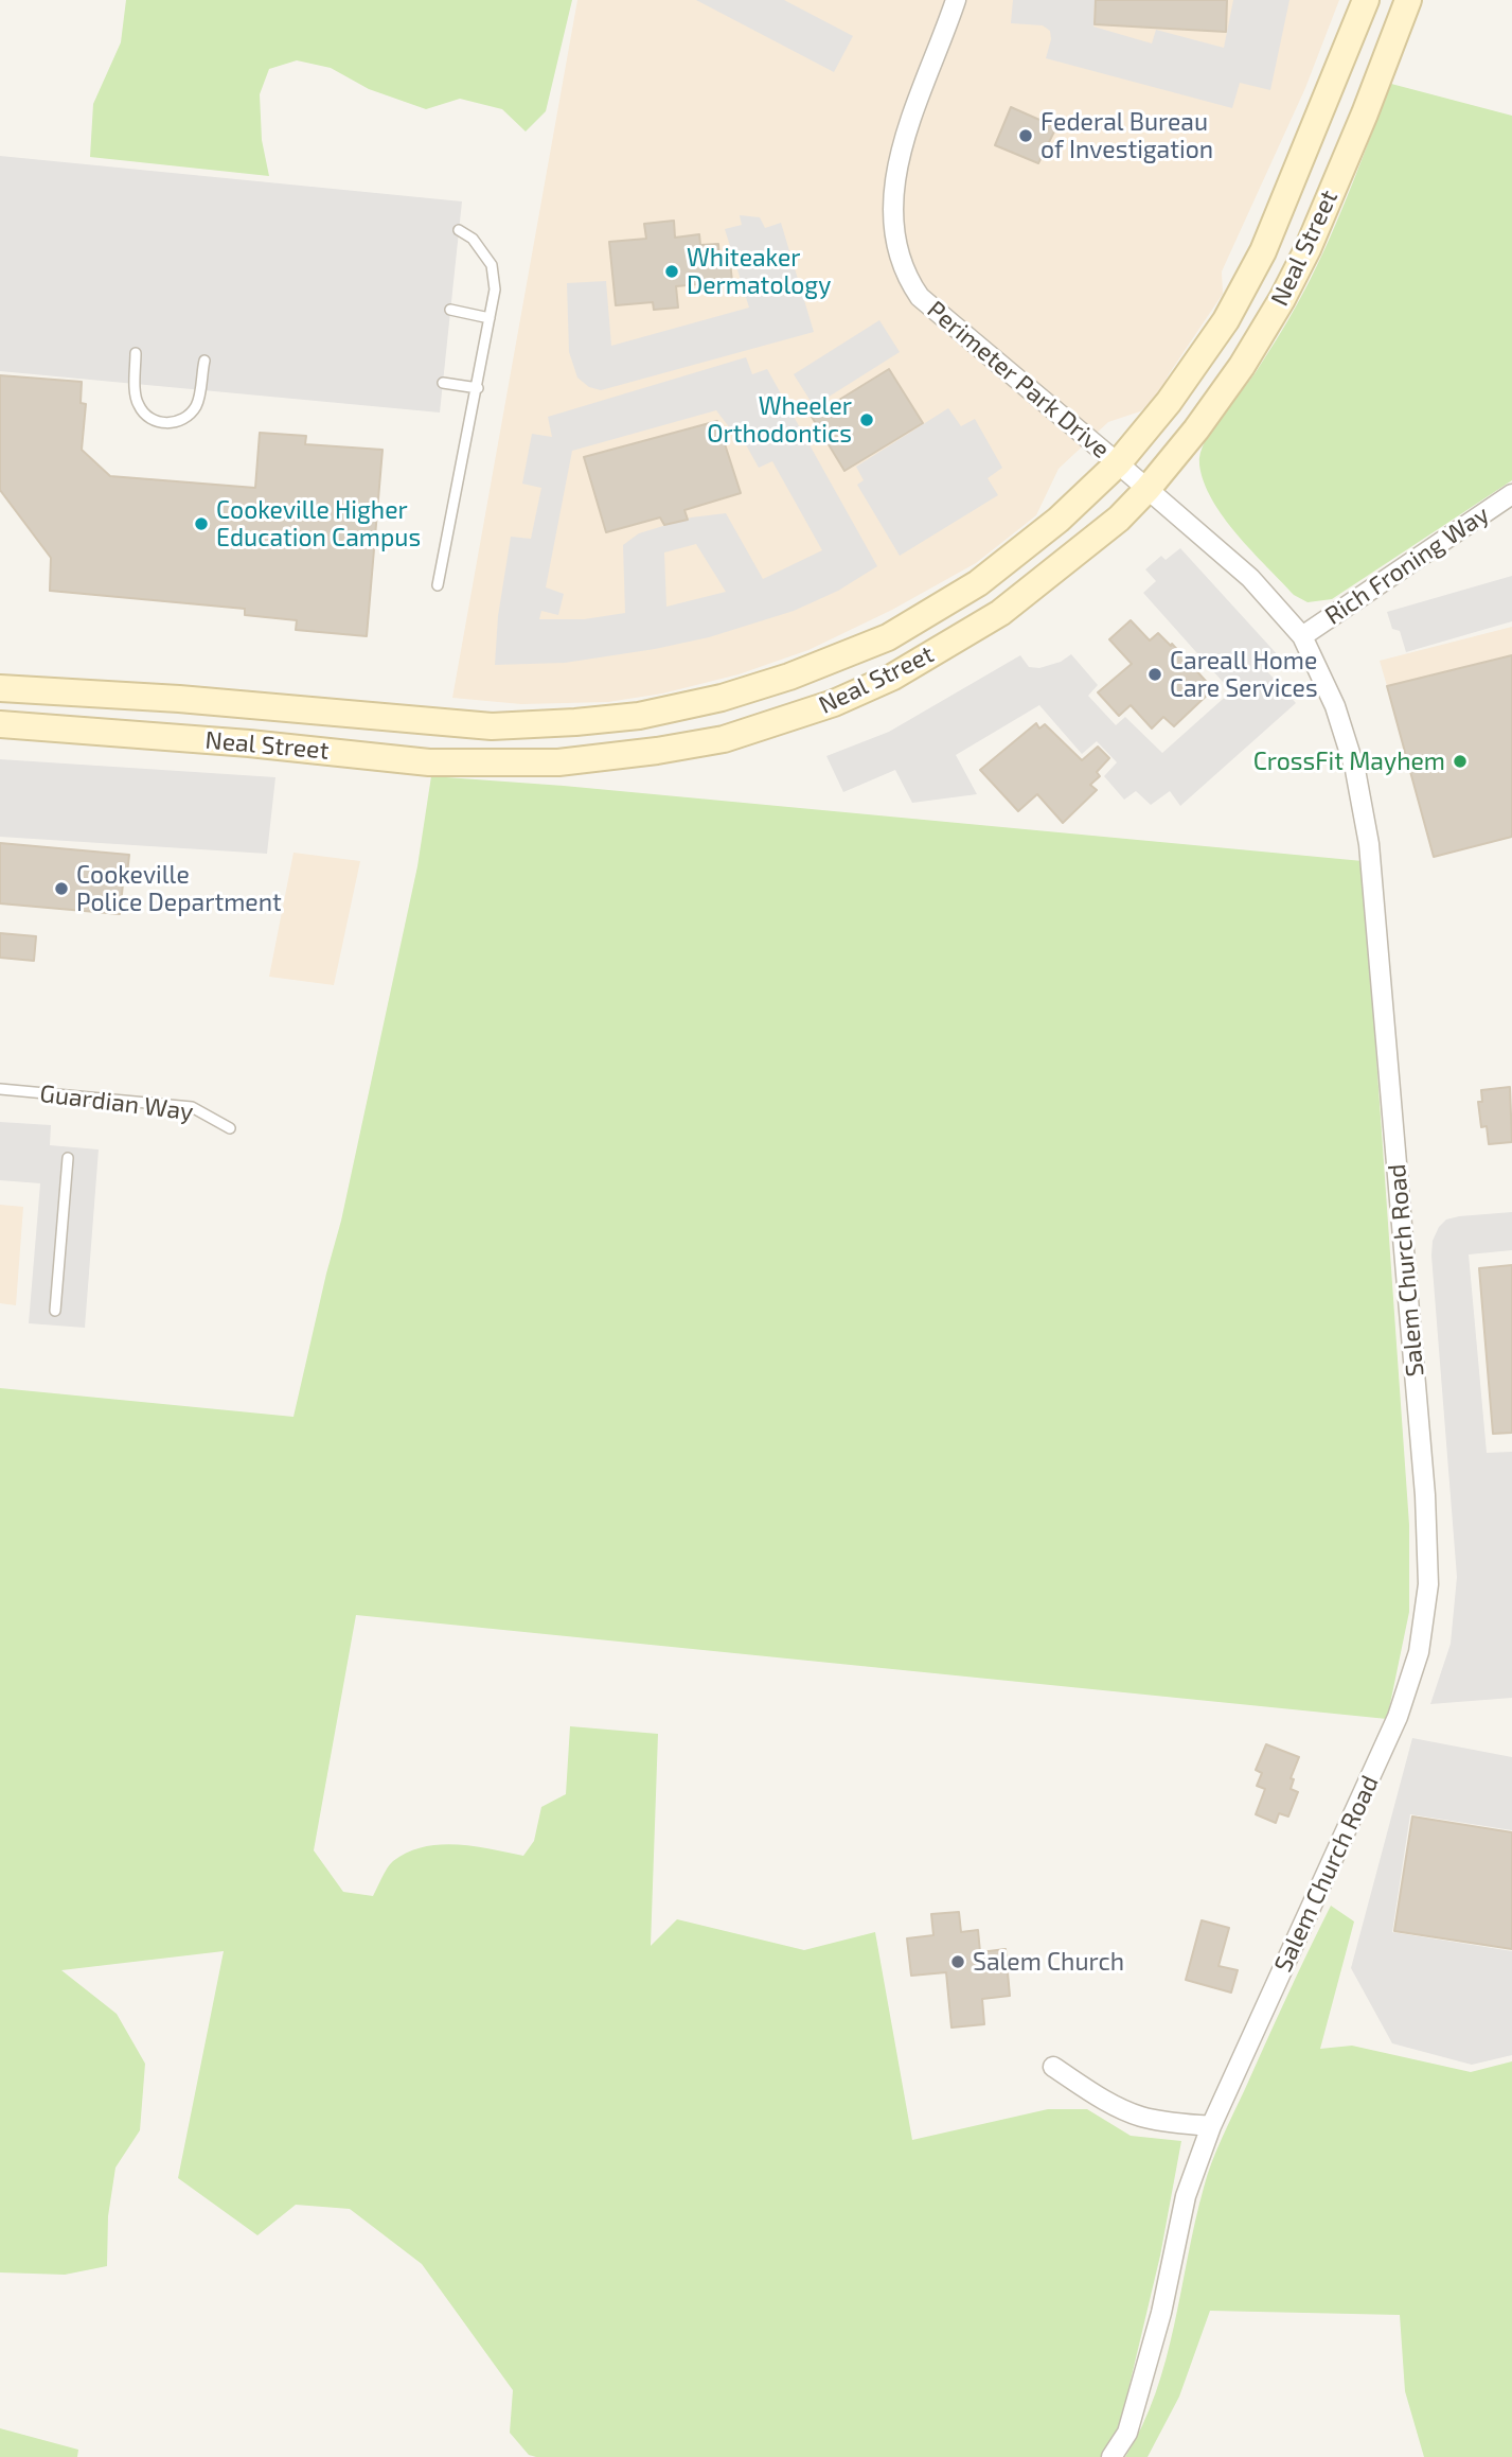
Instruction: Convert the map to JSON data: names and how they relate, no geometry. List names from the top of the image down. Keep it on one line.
{"streets":{"main road":["Neal Street"],"street":["Perimeter Park Drive","Rich Froning Way","Salem Church Road"],"lane":["Guardian Way"]},"crossings":[["Neal Street","Perimeter Park Drive"],["Neal Street","Salem Church Road"],["Perimeter Park Drive","Salem Church Road"],["Rich Froning Way","Salem Church Road"]],"places":["Federal Bureau of Investigation","Whiteaker Dermatology","Wheeler Orthodontics","Cookeville Higher Education Campus","Careall Home Care Services","CrossFit Mayhem","Cookeville Police Department","Salem Church"]}
